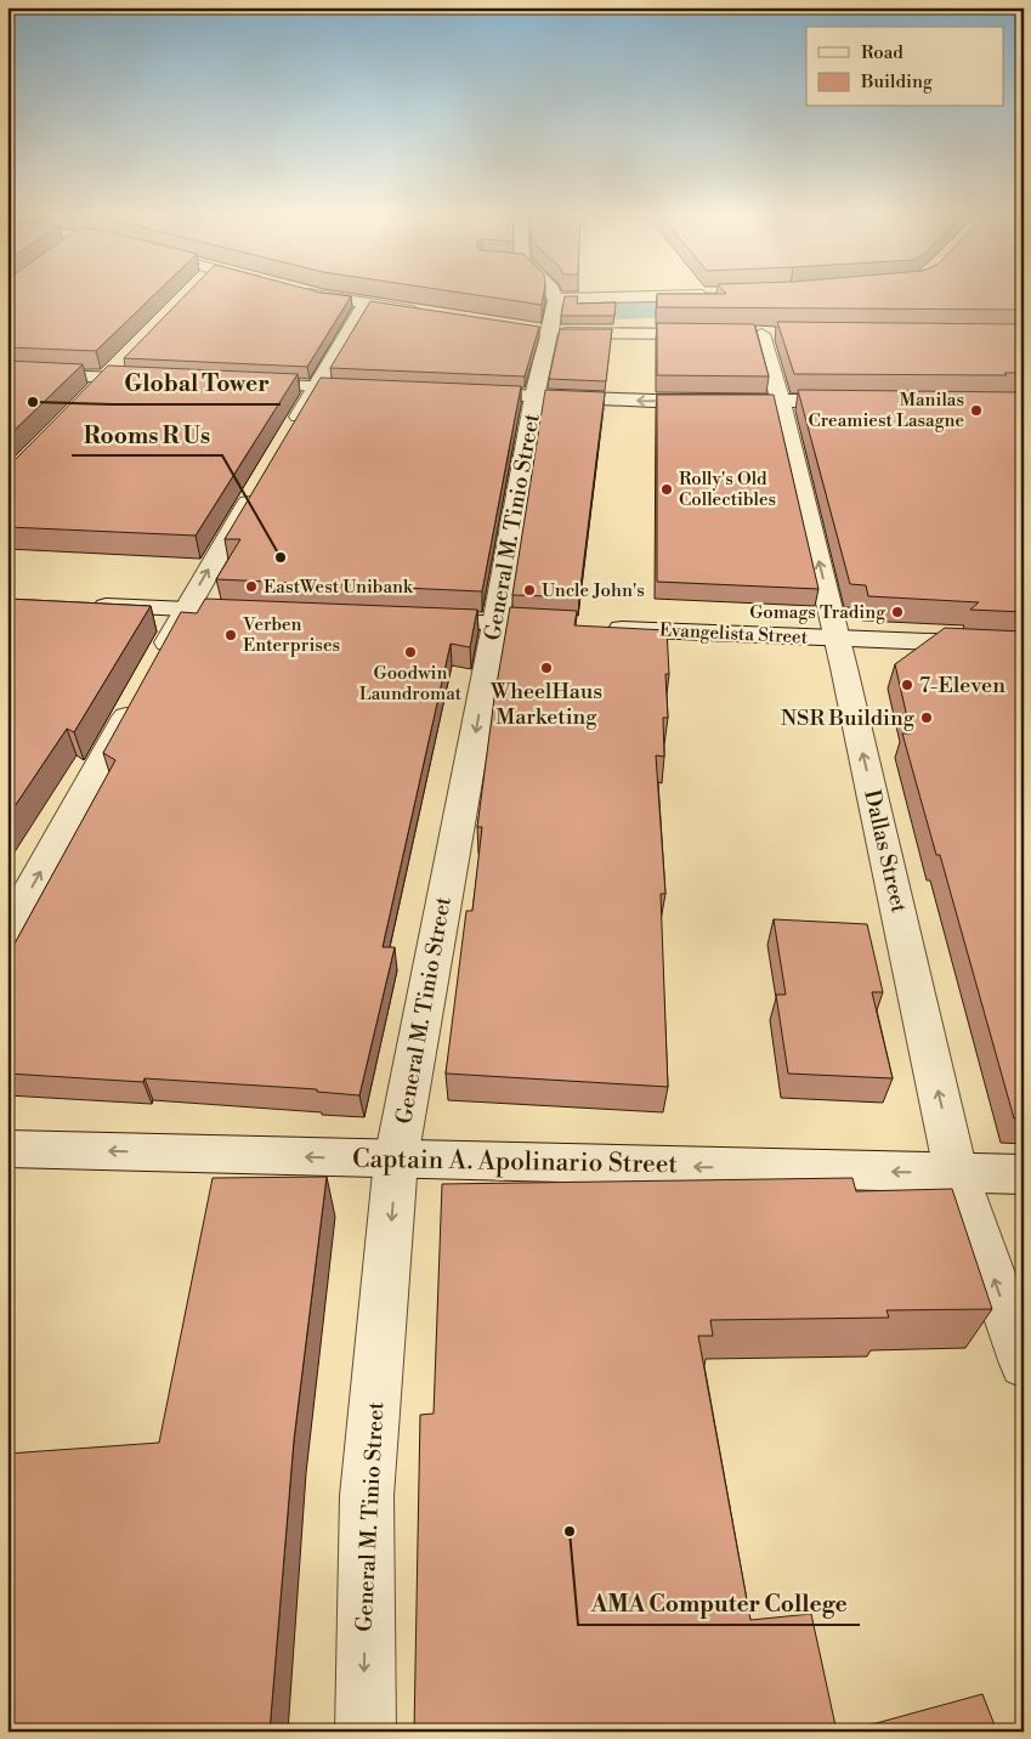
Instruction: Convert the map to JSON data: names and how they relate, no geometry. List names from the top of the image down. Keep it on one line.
{"streets":{"street":["General M. Tinio Street","Evangelista Street","Dallas Street","Captain A. Apolinario Street"]},"crossings":[["General M. Tinio Street","Evangelista Street"],["General M. Tinio Street","Captain A. Apolinario Street"],["Evangelista Street","Dallas Street"],["Dallas Street","Captain A. Apolinario Street"]],"one_way":["General M. Tinio Street","Dallas Street","Captain A. Apolinario Street"],"places":["Global Tower","Manilas Creamiest Lasagne","Rolly's Old Collectibles","Rooms R Us","EastWest Unibank","Uncle John's","Gomags Trading","Verben Enterprises","Goodwin Laundromat","WheelHaus Marketing","7-Eleven","NSR Building","AMA Computer College"],"legend":["Road","Building"]}
